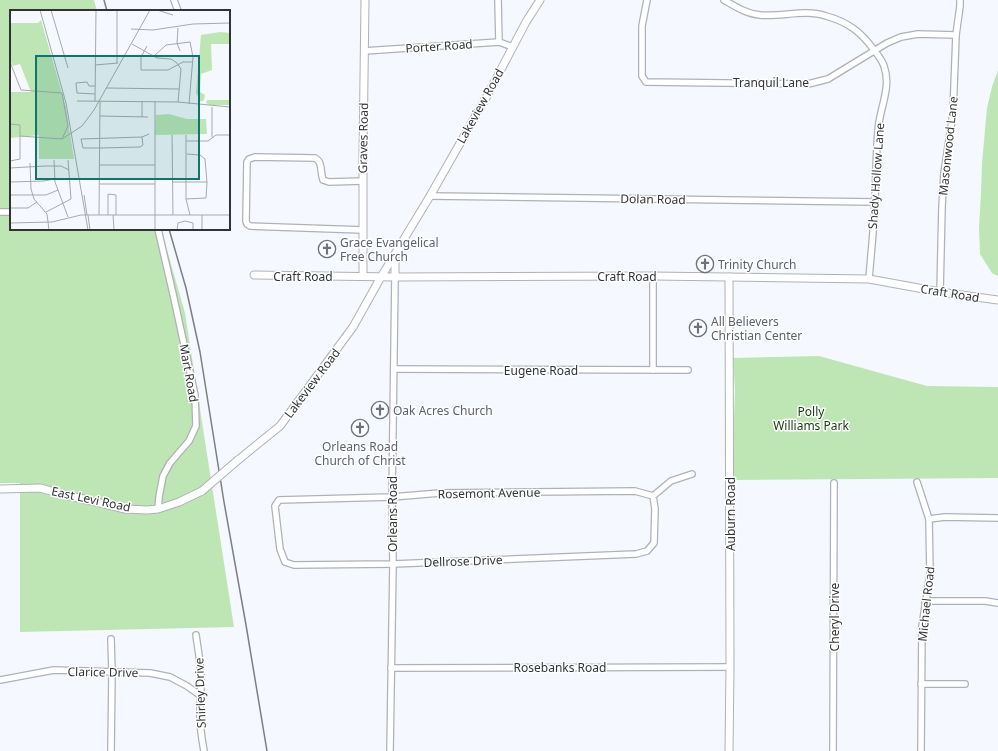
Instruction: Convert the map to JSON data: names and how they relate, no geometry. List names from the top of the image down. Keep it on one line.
{"streets":{"street":["Porter Road","Tranquil Lane","Lakeview Road","Graves Road","Masonwood Lane","Shady Hollow Lane","Dolan Road","Craft Road","Eugene Road","Mart Road","Rosemont Avenue","East Levi Road","Orleans Road","Auburn Road","Dellrose Drive","Michael Road","Cheryl Drive","Rosebanks Road","Clarice Drive","Shirley Drive"]},"crossings":[["Porter Road","Lakeview Road"],["Porter Road","Graves Road"],["Tranquil Lane","Masonwood Lane"],["Tranquil Lane","Shady Hollow Lane"],["Lakeview Road","Dolan Road"],["Lakeview Road","Craft Road"],["Lakeview Road","East Levi Road"],["Graves Road","Craft Road"],["Masonwood Lane","Craft Road"],["Shady Hollow Lane","Dolan Road"],["Shady Hollow Lane","Craft Road"],["Craft Road","Orleans Road"],["Craft Road","Auburn Road"],["Eugene Road","Orleans Road"],["Mart Road","East Levi Road"],["Rosemont Avenue","Orleans Road"],["Rosemont Avenue","Dellrose Drive"],["Orleans Road","Dellrose Drive"],["Orleans Road","Rosebanks Road"],["Auburn Road","Rosebanks Road"],["Clarice Drive","Shirley Drive"]],"parks":["Polly Williams Park"],"places":{"church":["Grace Evangelical Free Church","Trinity Church","All Believers Christian Center","Oak Acres Church","Orleans Road Church of Christ"]}}
